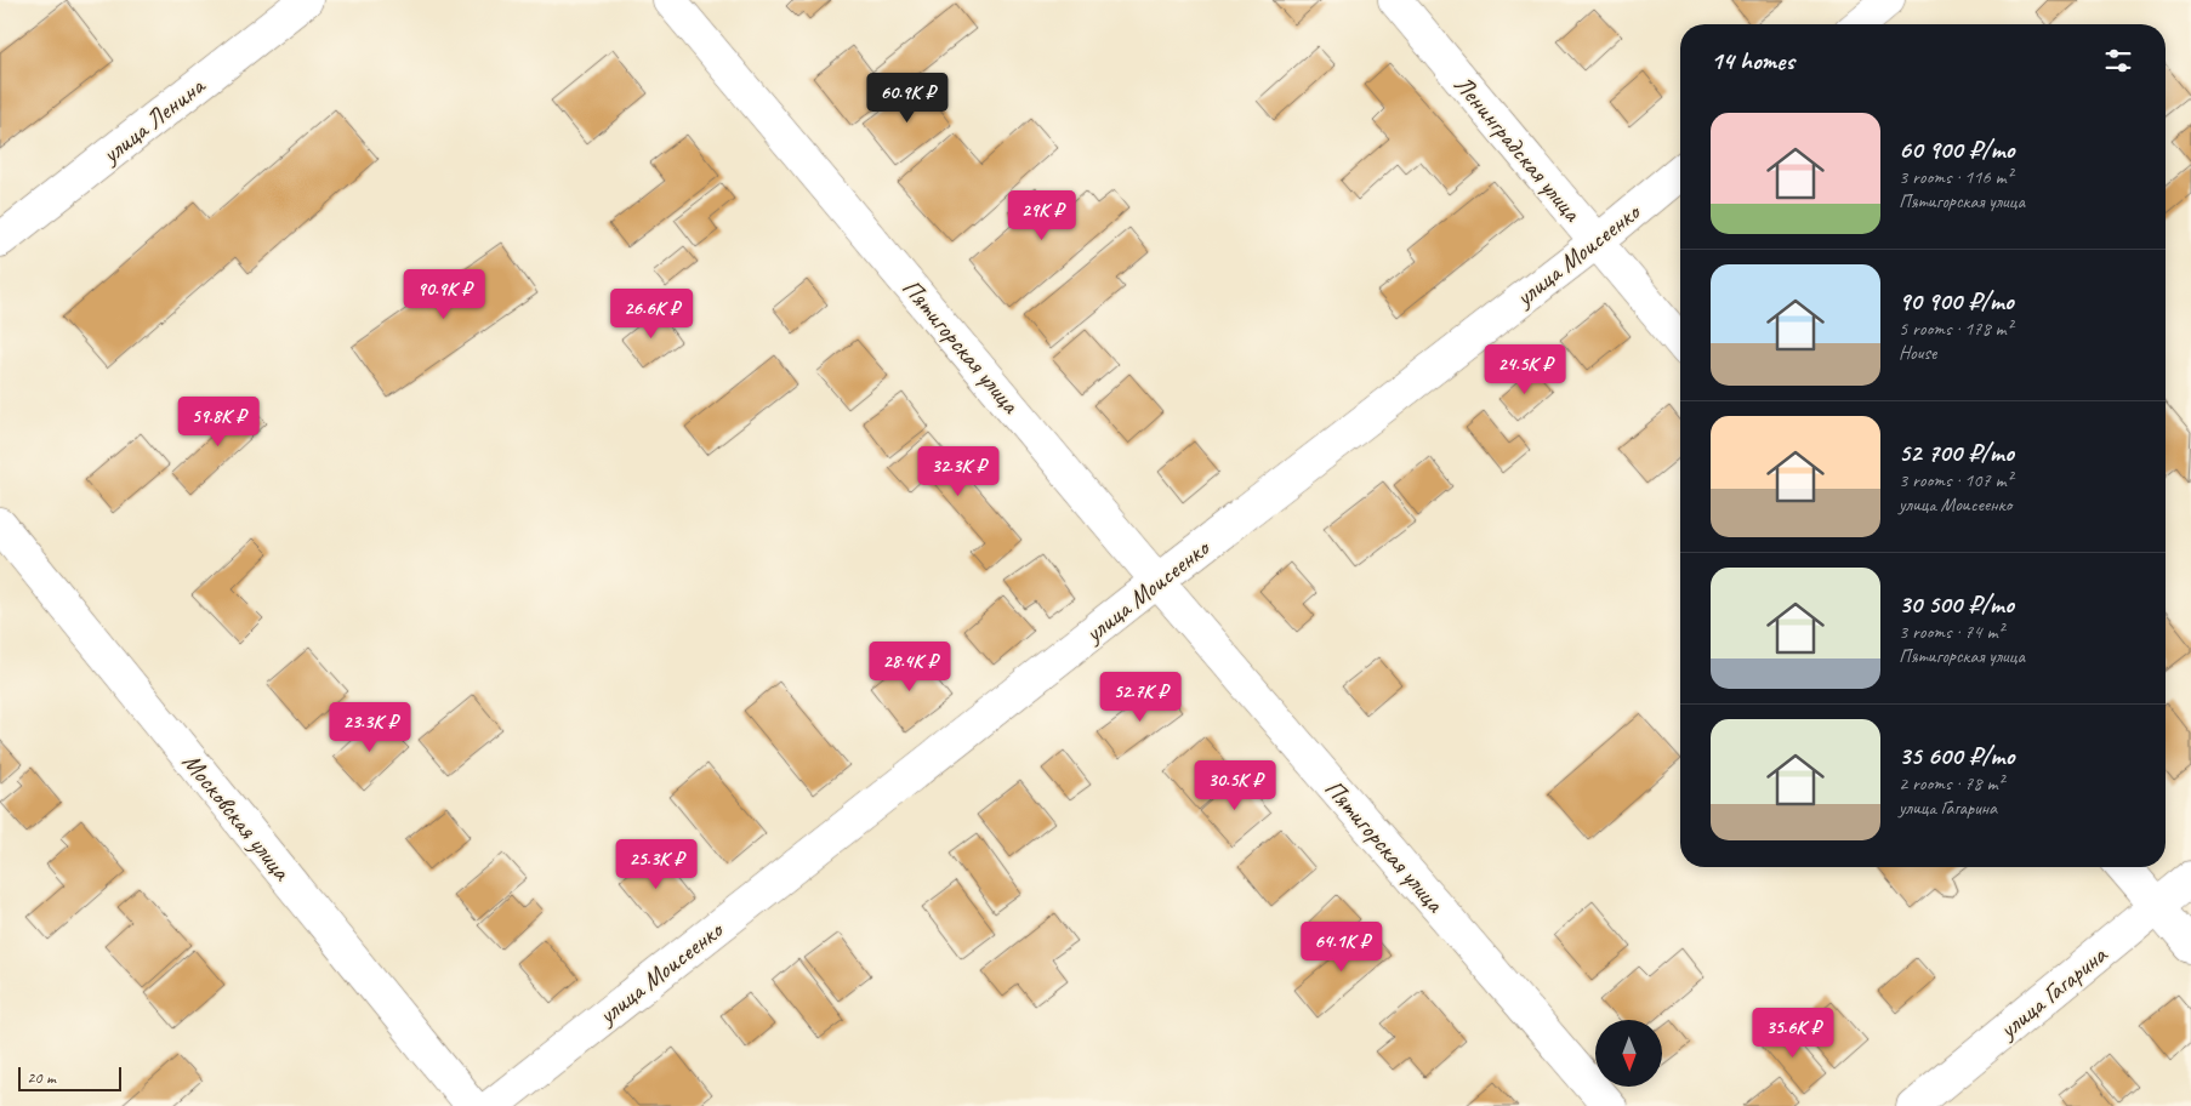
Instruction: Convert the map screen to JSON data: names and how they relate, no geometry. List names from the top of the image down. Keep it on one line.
{"streets":{"street":["улица Ленина","Ленинградская улица","улица Моисеенко","Пятигорская улица","Московская улица","улица Гагарина"]},"crossings":[["Ленинградская улица","улица Моисеенко"],["улица Моисеенко","Пятигорская улица"]],"scale_bar":"20 m","north":"bottom","page":{"heading":"14 homes","price":["60.9K ₽","29K ₽","90.9K ₽","26.6K ₽","24.5K ₽","59.8K ₽","32.3K ₽","28.4K ₽","52.7K ₽","23.3K ₽","30.5K ₽","25.3K ₽","64.1K ₽","35.6K ₽"],"list":[{"name":"60 900 ₽/mo","note":"3 rooms · 116 m² · Пятигорская улица"},{"name":"90 900 ₽/mo","note":"5 rooms · 178 m² · House"},{"name":"52 700 ₽/mo","note":"3 rooms · 107 m² · улица Моисеенко"},{"name":"30 500 ₽/mo","note":"3 rooms · 74 m² · Пятигорская улица"},{"name":"35 600 ₽/mo","note":"2 rooms · 78 m² · улица Гагарина"}],"scale":"20 m"}}
